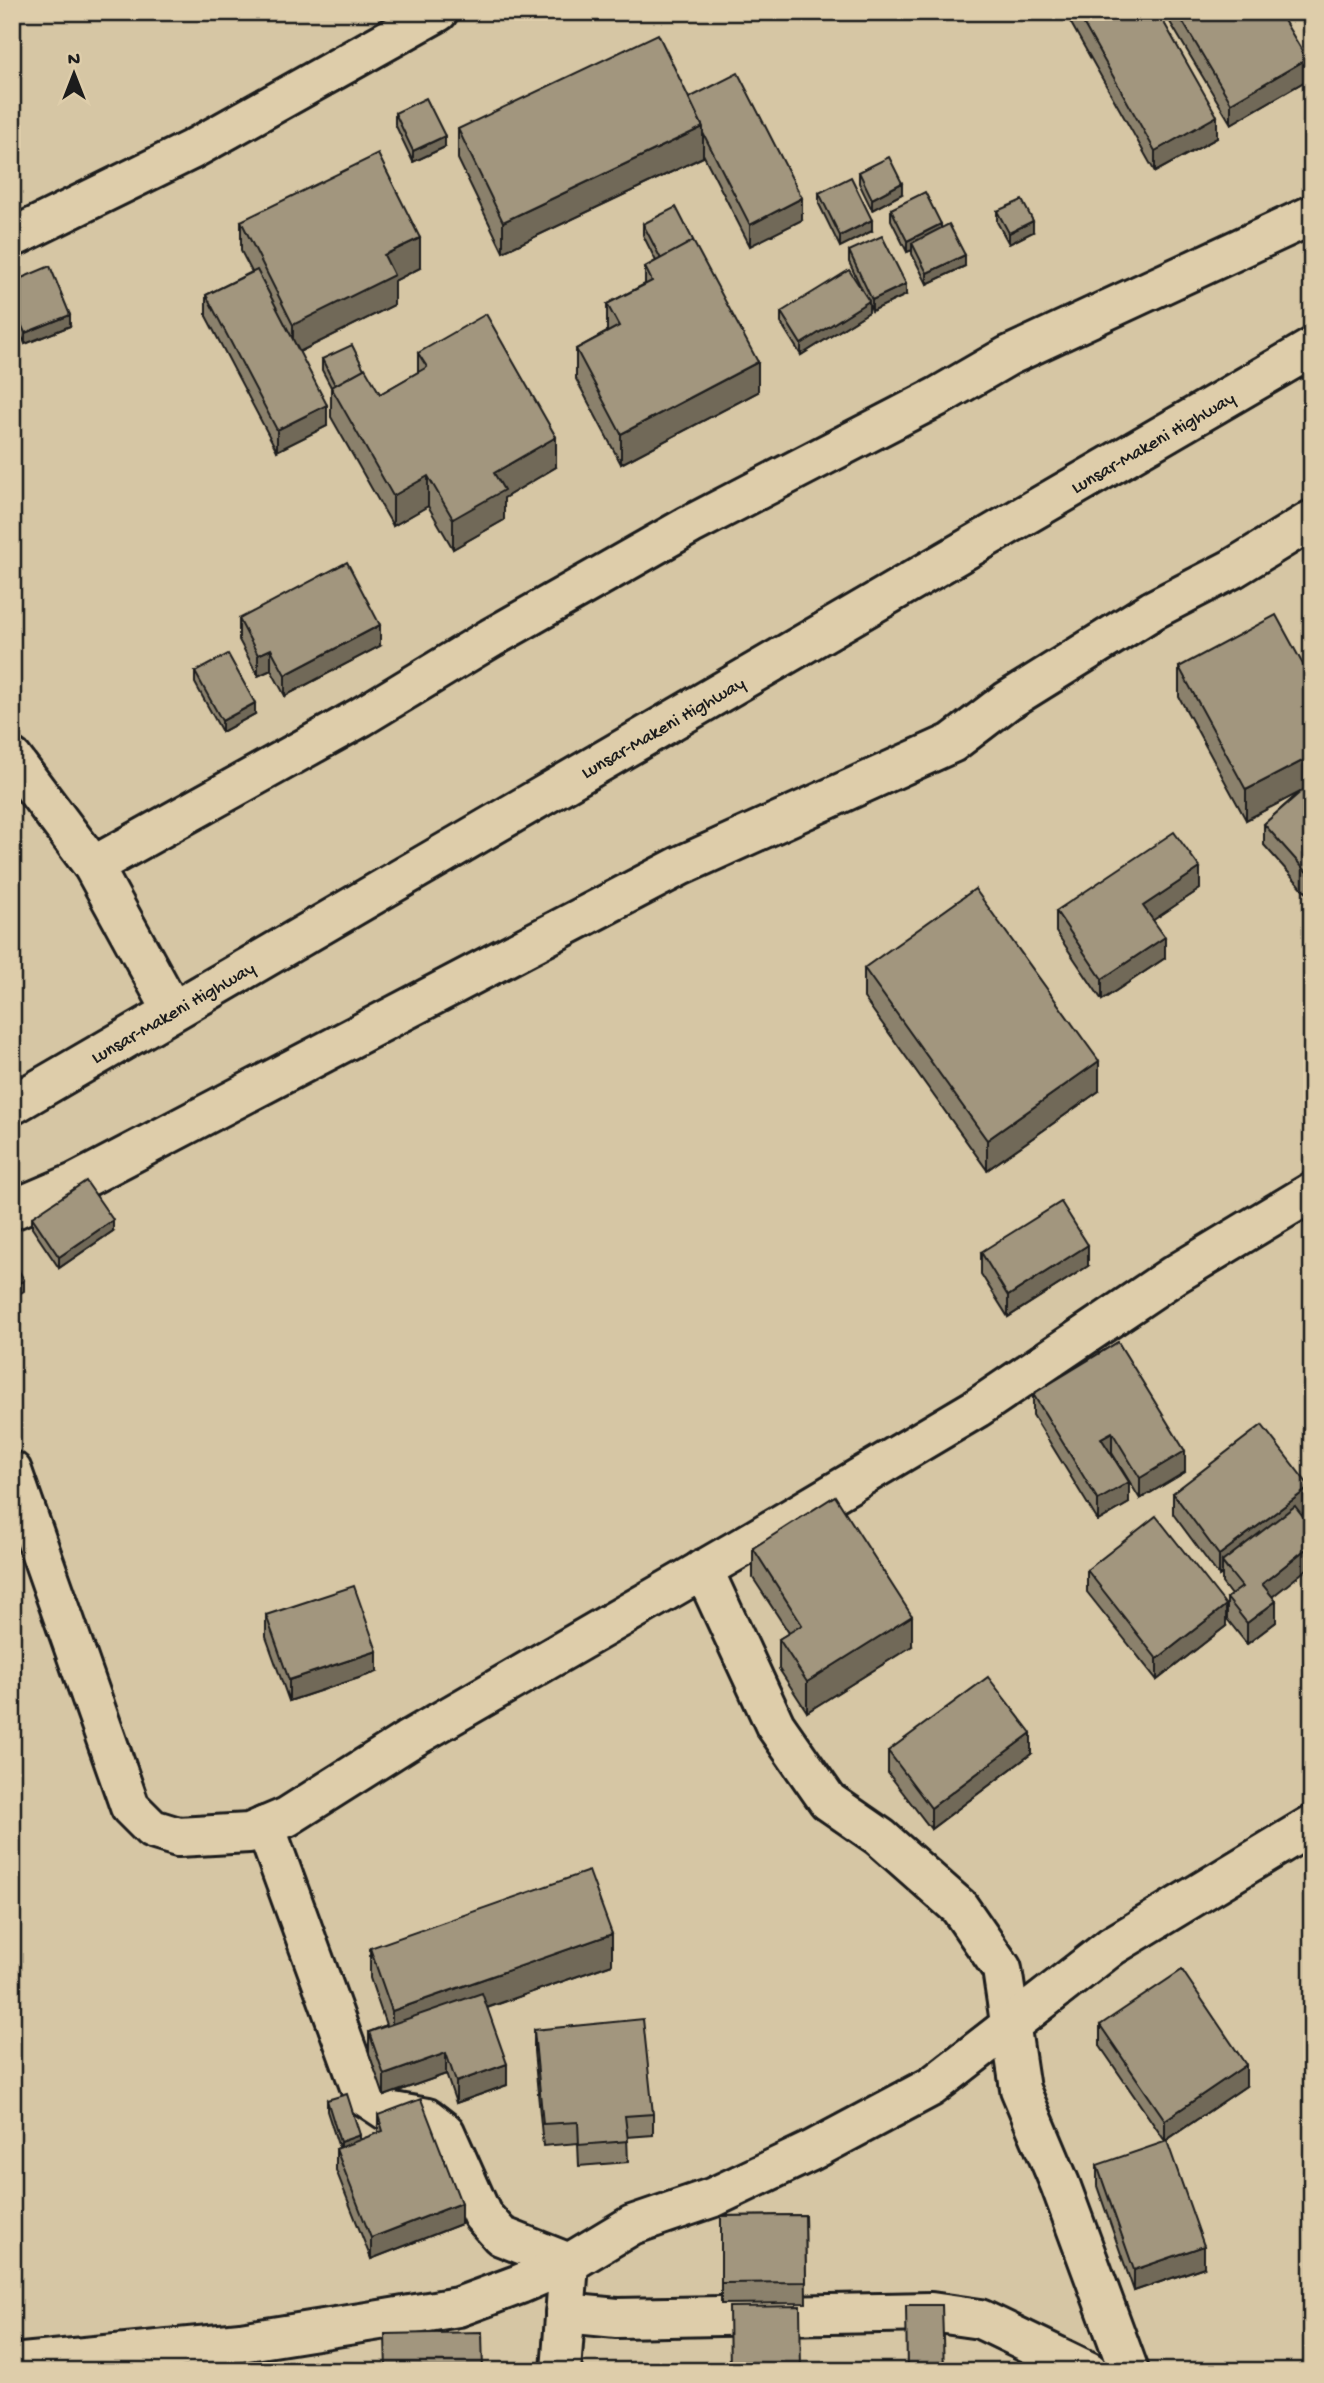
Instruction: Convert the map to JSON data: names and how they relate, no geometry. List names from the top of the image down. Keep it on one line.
{"streets":{"street":["Lunsar-Makeni Highway"]},"north":"top"}
